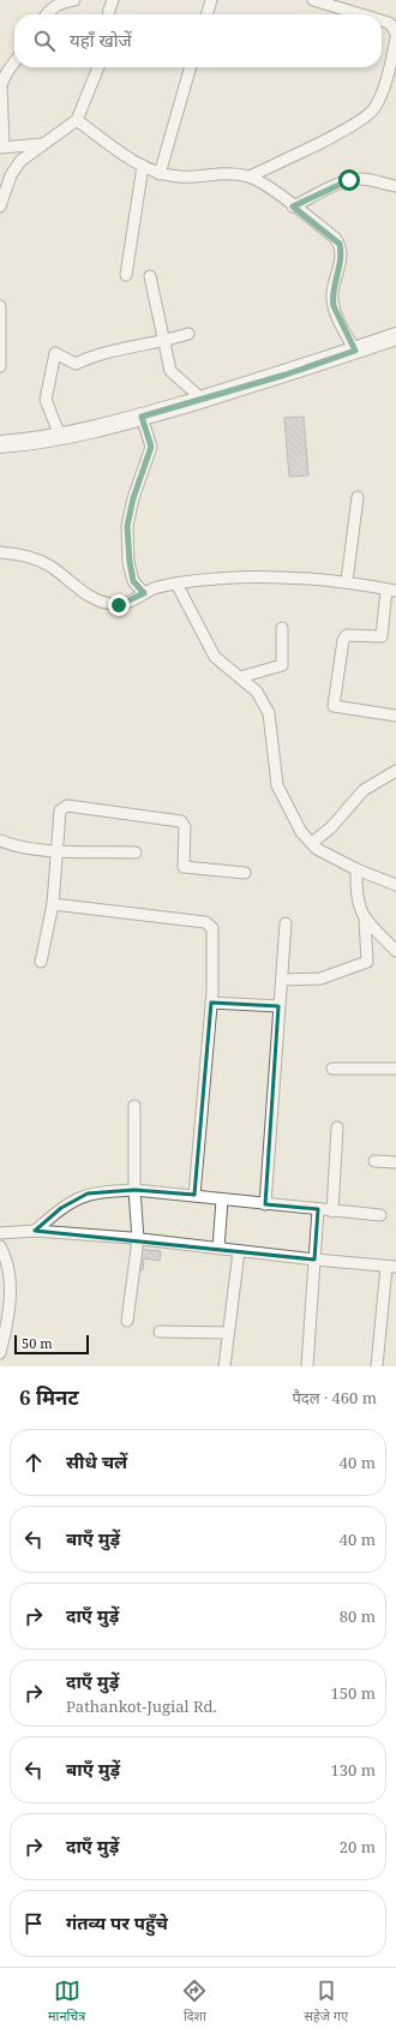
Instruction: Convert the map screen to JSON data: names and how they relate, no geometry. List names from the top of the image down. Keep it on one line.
{"scale_bar":"50 m","page":{"search":"यहाँ खोजें","scale":"50 m","heading":["6 मिनट","पैदल · 460 m"],"list":[["सीधे चलें","40 m"],["बाएँ मुड़ें","40 m"],["दाएँ मुड़ें","80 m"],["दाएँ मुड़ें","Pathankot-Jugial Rd.","150 m"],["बाएँ मुड़ें","130 m"],["दाएँ मुड़ें","20 m"],"गंतव्य पर पहुँचे"],"nav":["मानचित्र","दिशा","सहेजे गए"]}}
